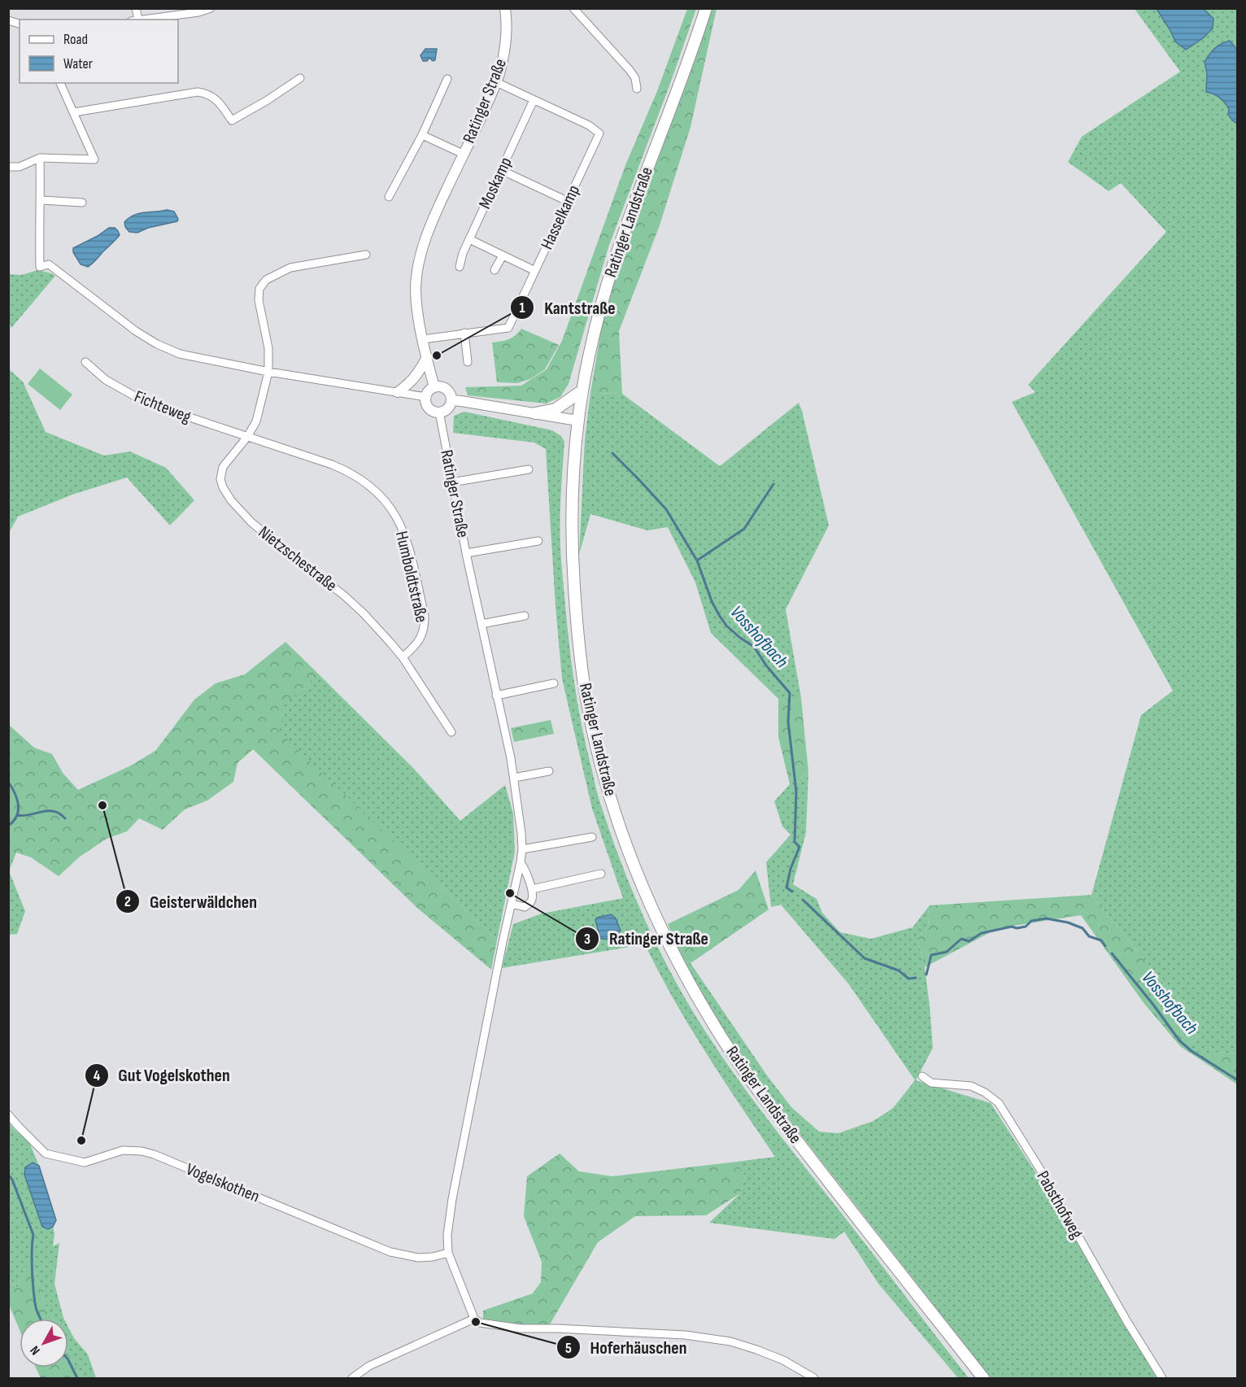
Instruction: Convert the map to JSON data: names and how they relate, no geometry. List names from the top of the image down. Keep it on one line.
{"streets":{"main road":["Ratinger Landstraße"],"street":["Ratinger Straße","Moskamp","Hasselkamp","Fichteweg","Nietzschestraße","Humboldtstraße","Vogelskothen","Pabsthofweg"]},"crossings":[["Ratinger Straße","Hasselkamp"],["Ratinger Straße","Vogelskothen"],["Moskamp","Hasselkamp"],["Fichteweg","Nietzschestraße"],["Fichteweg","Humboldtstraße"],["Nietzschestraße","Humboldtstraße"]],"water":["Vosshofbach"],"places":["Kantstraße","Geisterwäldchen","Ratinger Straße","Gut Vogelskothen","Hoferhäuschen"],"legend":["Road","Water"],"north":"bottom left"}
